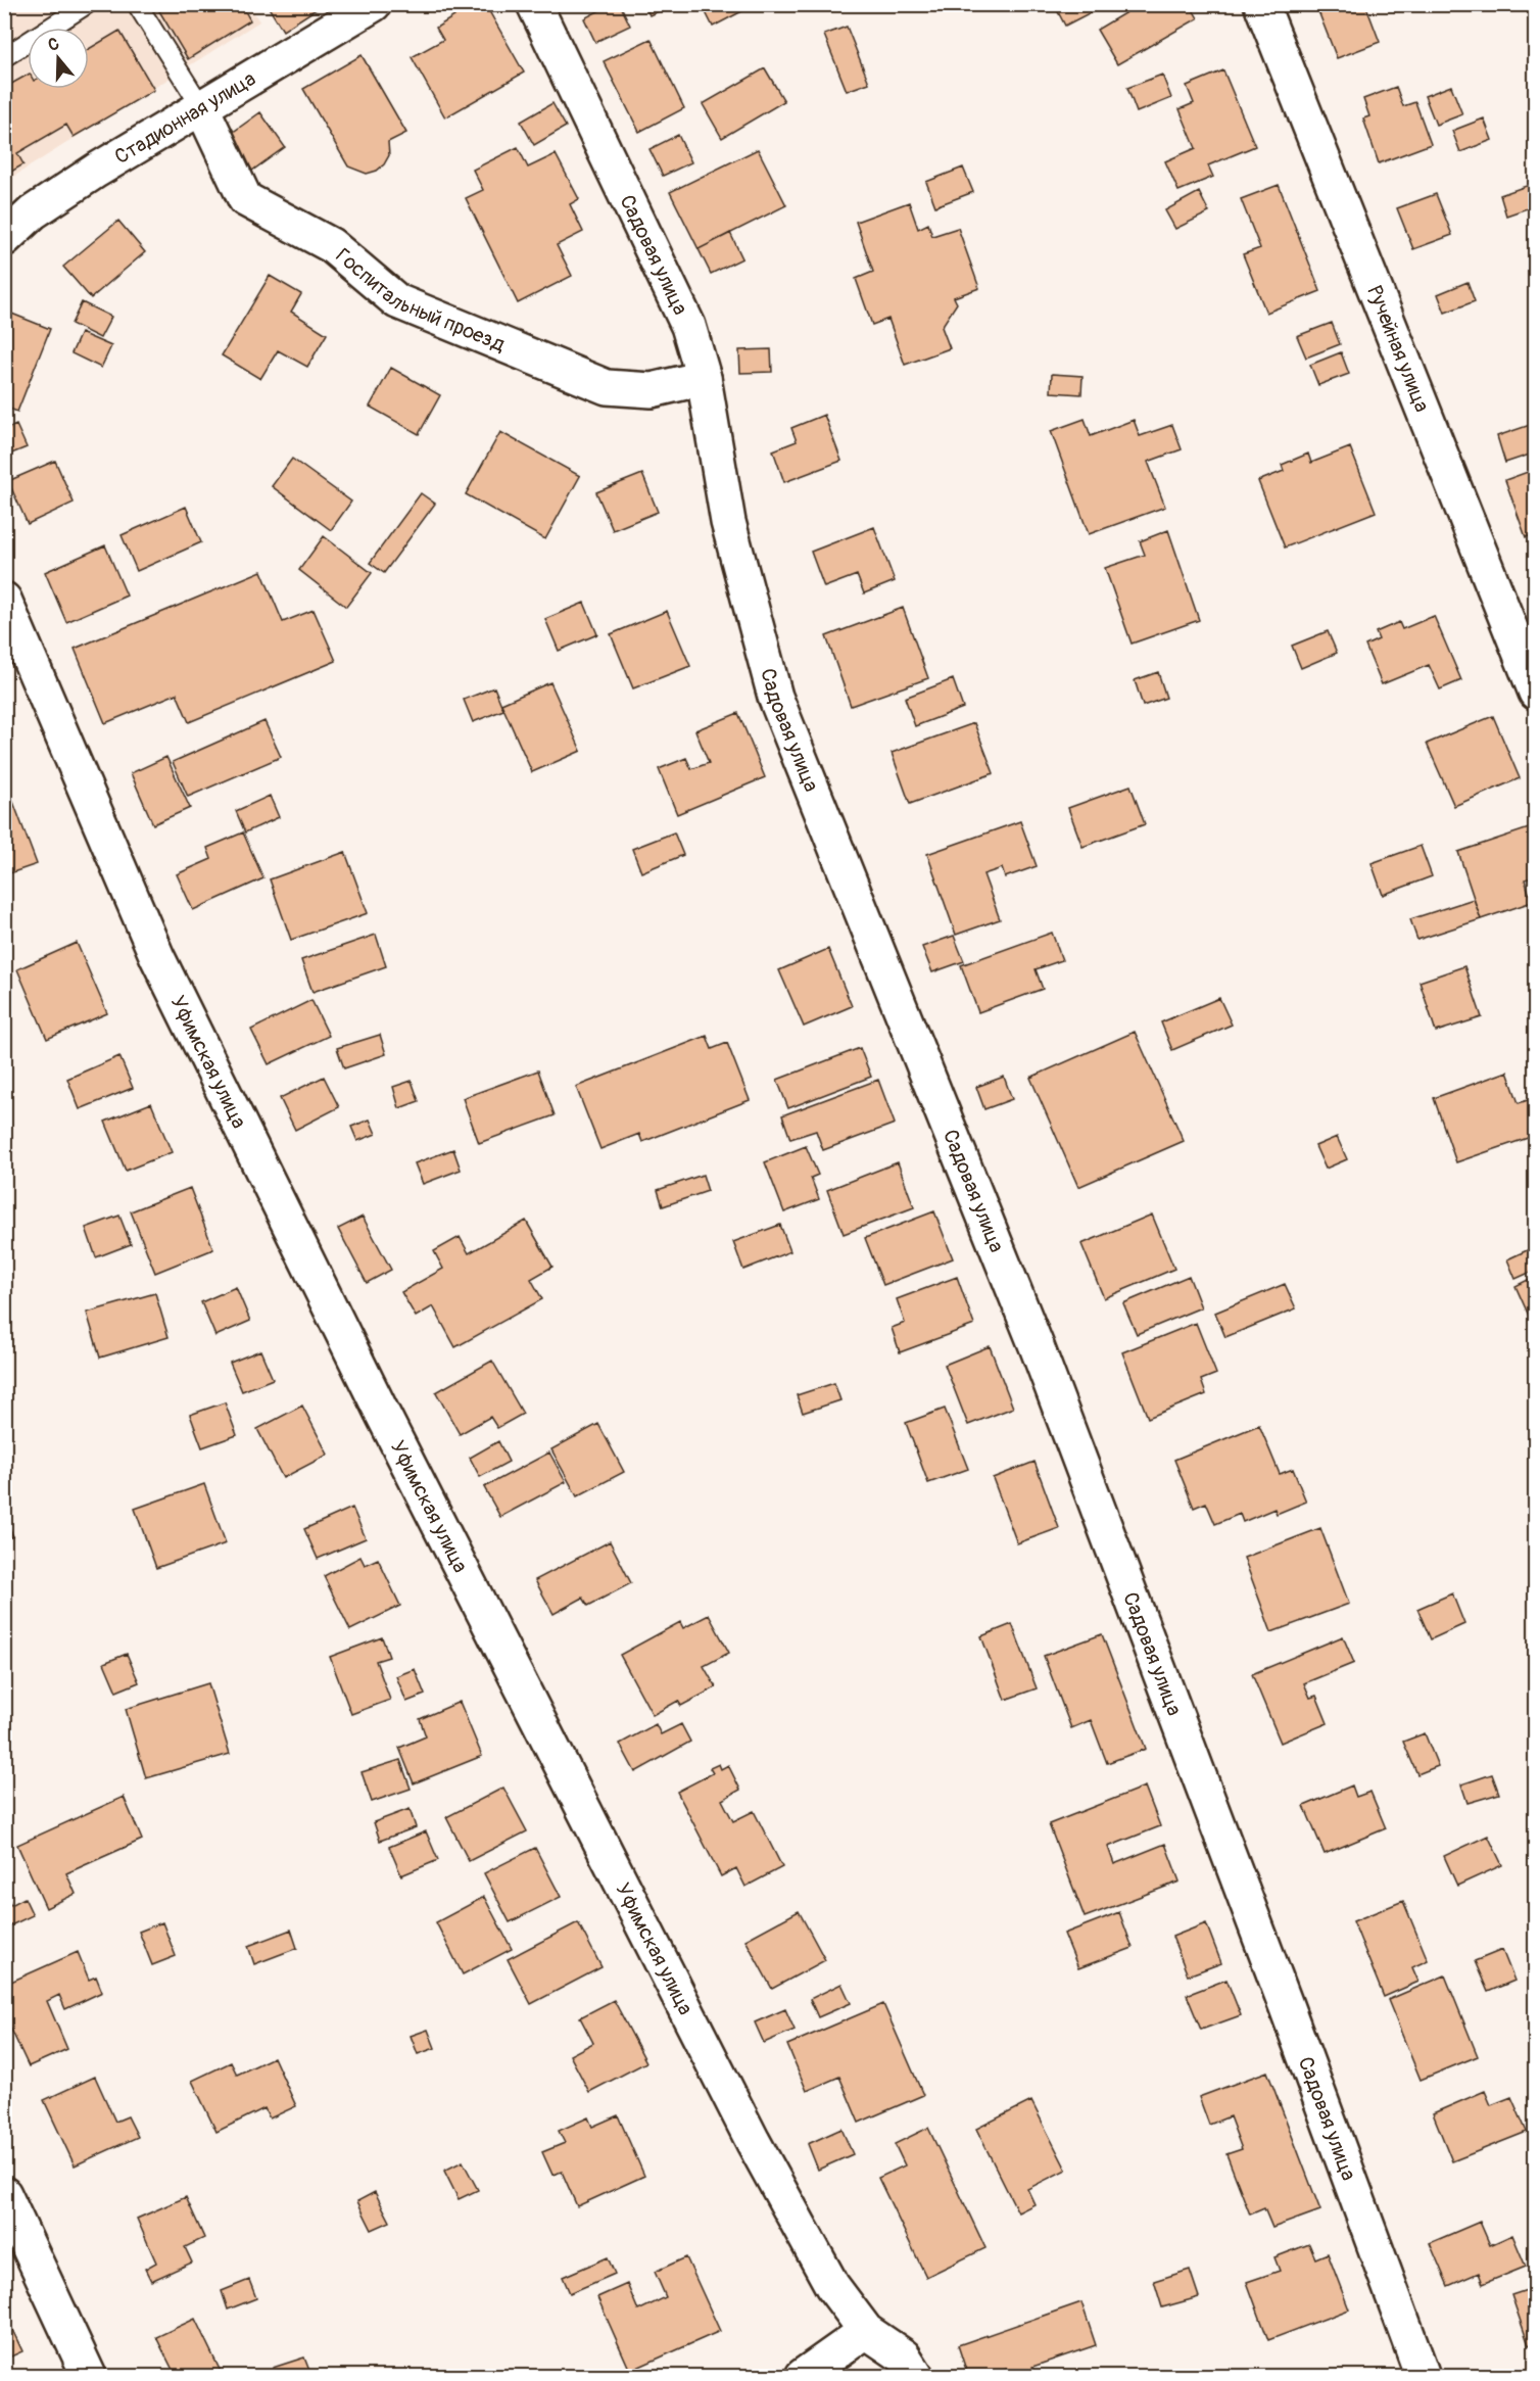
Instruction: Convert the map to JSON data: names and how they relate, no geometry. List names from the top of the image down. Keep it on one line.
{"streets":{"street":["Стадионная улица","Садовая улица","Госпитальный проезд","Ручейная улица","Уфимская улица"]},"crossings":[["Стадионная улица","Госпитальный проезд"],["Садовая улица","Госпитальный проезд"]],"north":"top"}
